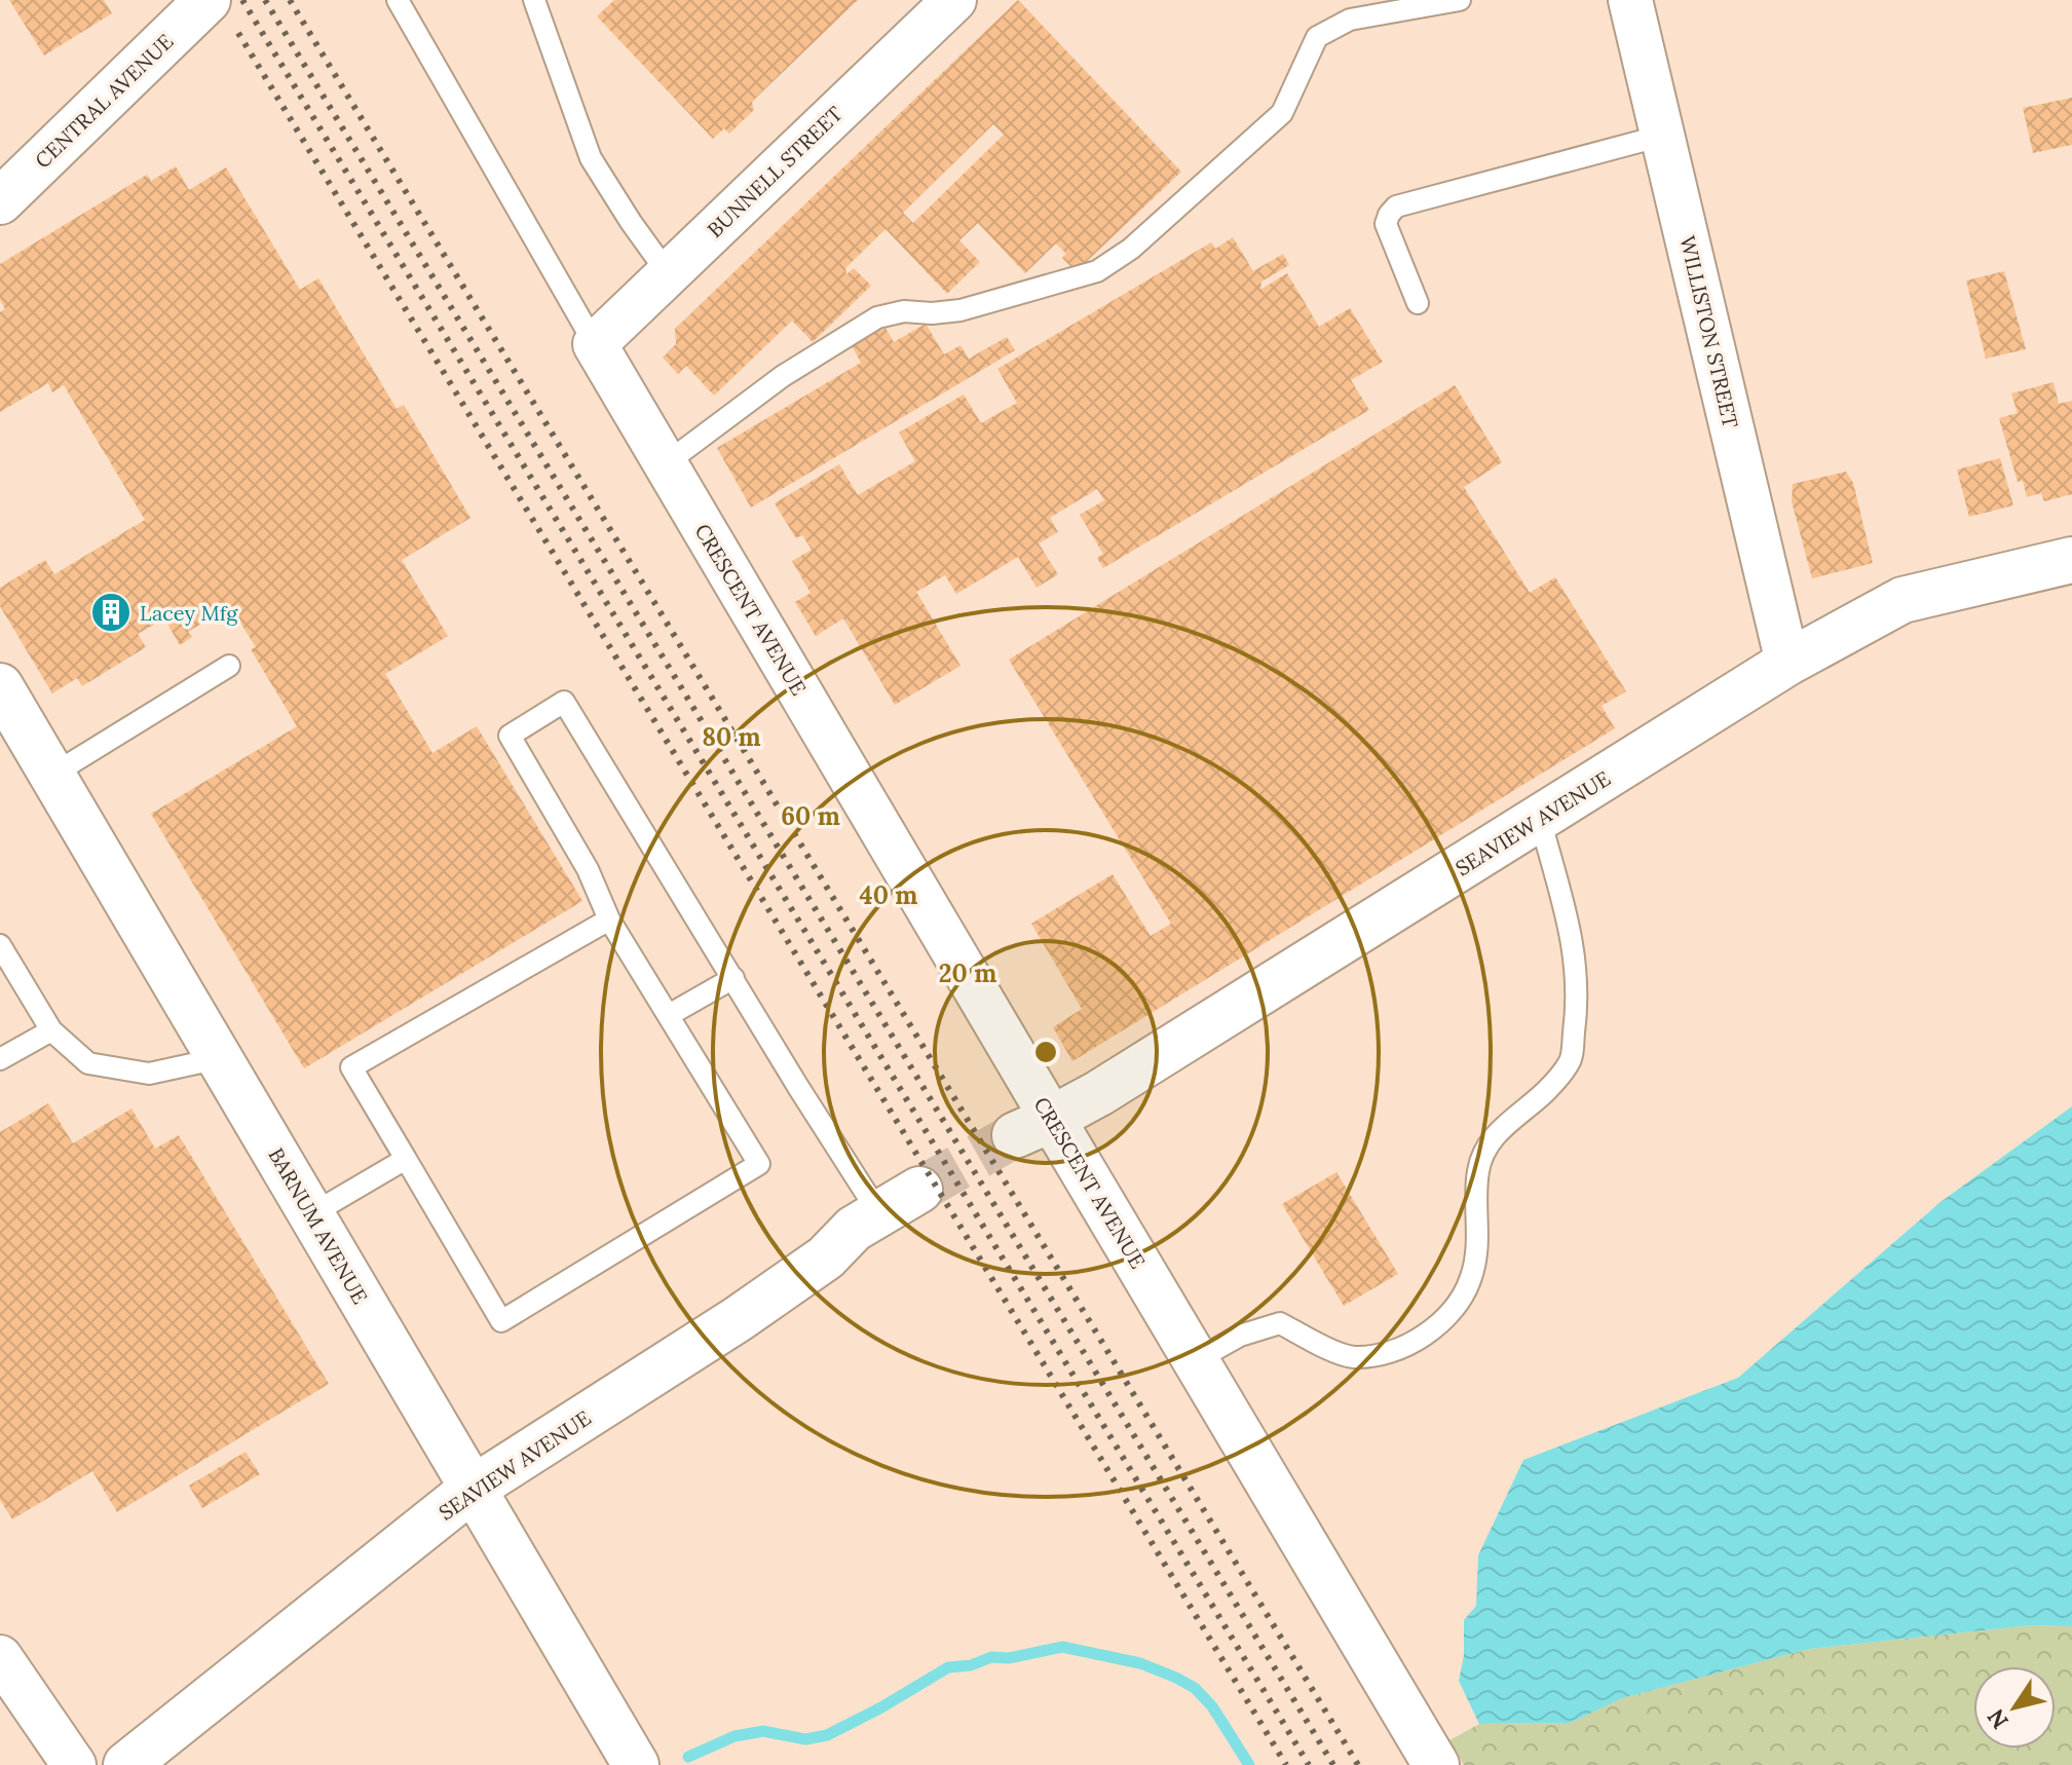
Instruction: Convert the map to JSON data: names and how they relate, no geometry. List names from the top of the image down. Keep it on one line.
{"streets":{"main road":["CENTRAL AVENUE","CRESCENT AVENUE","SEAVIEW AVENUE","BARNUM AVENUE"],"street":["BUNNELL STREET","WILLISTON STREET"]},"crossings":[["BUNNELL STREET","CRESCENT AVENUE"],["WILLISTON STREET","SEAVIEW AVENUE"],["CRESCENT AVENUE","SEAVIEW AVENUE"],["SEAVIEW AVENUE","BARNUM AVENUE"]],"places":{"building":["Lacey Mfg"]},"north":"bottom left","rings":["80 m","60 m","40 m","20 m"]}
